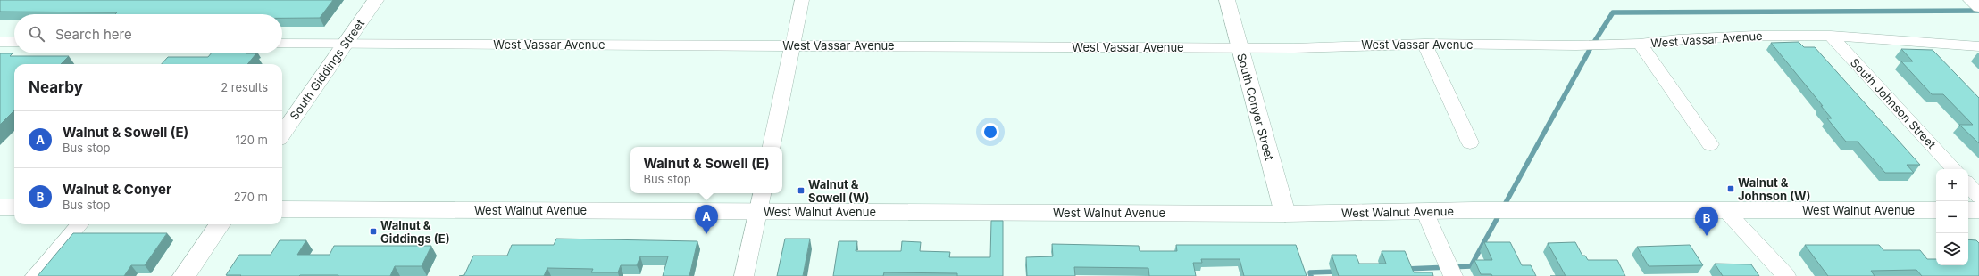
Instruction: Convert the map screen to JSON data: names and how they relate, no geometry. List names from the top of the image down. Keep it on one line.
{"streets":{"main road":["South Giddings Street","South Conyer Street","West Walnut Avenue"],"street":["West Vassar Avenue","South Johnson Street"]},"crossings":[["West Vassar Avenue","South Giddings Street"],["West Vassar Avenue","South Johnson Street"],["West Vassar Avenue","South Conyer Street"],["South Conyer Street","West Walnut Avenue"]],"places":{"transit":["Walnut & Johnson (W)","Walnut & Sowell (W)","Walnut & Giddings (E)"]},"page":{"search":"Search here","heading":["Nearby","2 results"],"list":[{"mark":"A","name":"Walnut & Sowell (E)","note":"Bus stop","value":"120 m"},{"mark":"B","name":"Walnut & Conyer","note":"Bus stop","value":"270 m"}],"popup":["Walnut & Sowell (E)","Bus stop"],"map_buttons":["+","−"],"pins":["A","B"]}}
